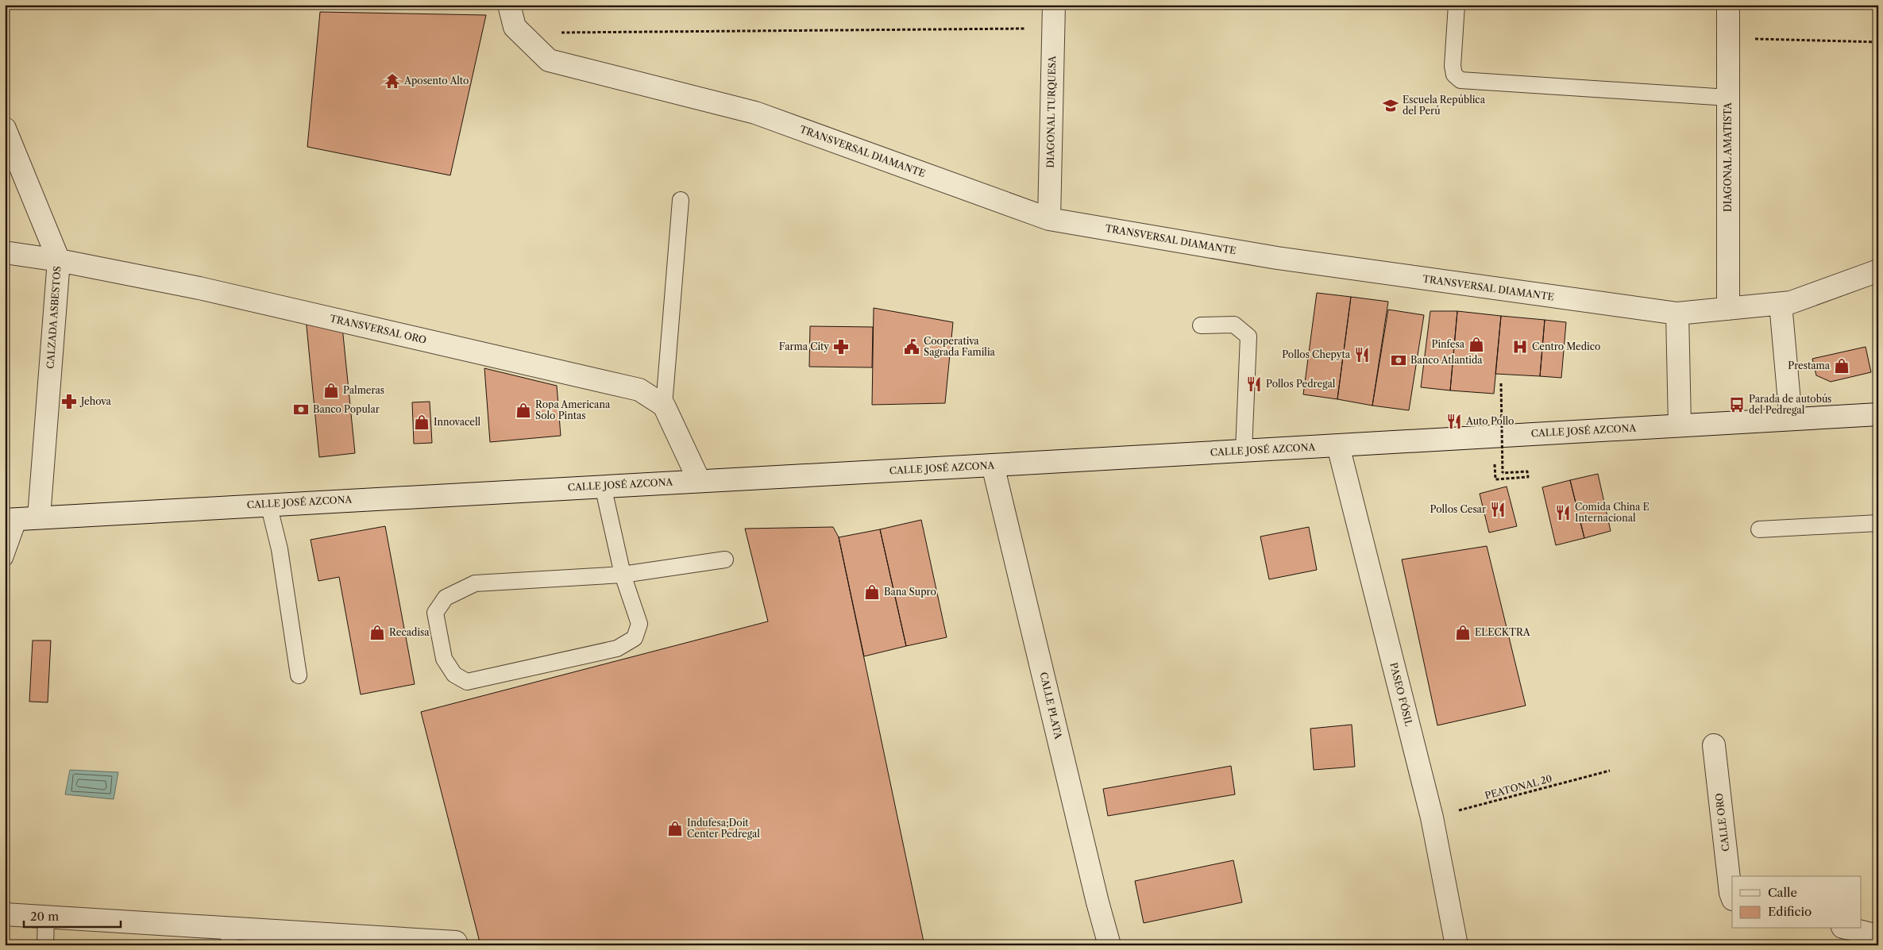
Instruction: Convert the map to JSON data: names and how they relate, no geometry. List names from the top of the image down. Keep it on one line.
{"streets":{"street":["DIAGONAL TURQUESA","TRANSVERSAL DIAMANTE","DIAGONAL AMATISTA","CALZADA ASBESTOS","TRANSVERSAL ORO","CALLE JOSÉ AZCONA","PASEO FÓSIL","CALLE PLATA","CALLE ORO"],"path":["PEATONAL 20"]},"crossings":[["DIAGONAL TURQUESA","TRANSVERSAL DIAMANTE"],["TRANSVERSAL DIAMANTE","DIAGONAL AMATISTA"],["CALZADA ASBESTOS","TRANSVERSAL ORO"],["CALZADA ASBESTOS","CALLE JOSÉ AZCONA"],["CALLE JOSÉ AZCONA","PASEO FÓSIL"],["CALLE JOSÉ AZCONA","CALLE PLATA"],["PASEO FÓSIL","PEATONAL 20"]],"places":{"temple":["Aposento Alto"],"school or university":["Escuela República del Perú"],"shop":["Pinfesa","Prestama","Palmeras","Ropa Americana Solo Pintas","Innovacell","Bana Supro","Recadisa","ELECKTRA","Indufesa;Doit Center Pedregal"],"pharmacy":["Farma City","Jehova"],"public building":["Cooperativa Sagrada Familia"],"hospital":["Centro Medico"],"restaurant":["Pollos Chepyta","Pollos Pedregal","Auto Pollo","Pollos Cesar","Comida China E Internacional"],"bank":["Banco Atlantida","Banco Popular"],"bus stop":["Parada de autobús del Pedregal"]},"legend":["Calle","Edificio"],"scale_bar":"20 m"}
